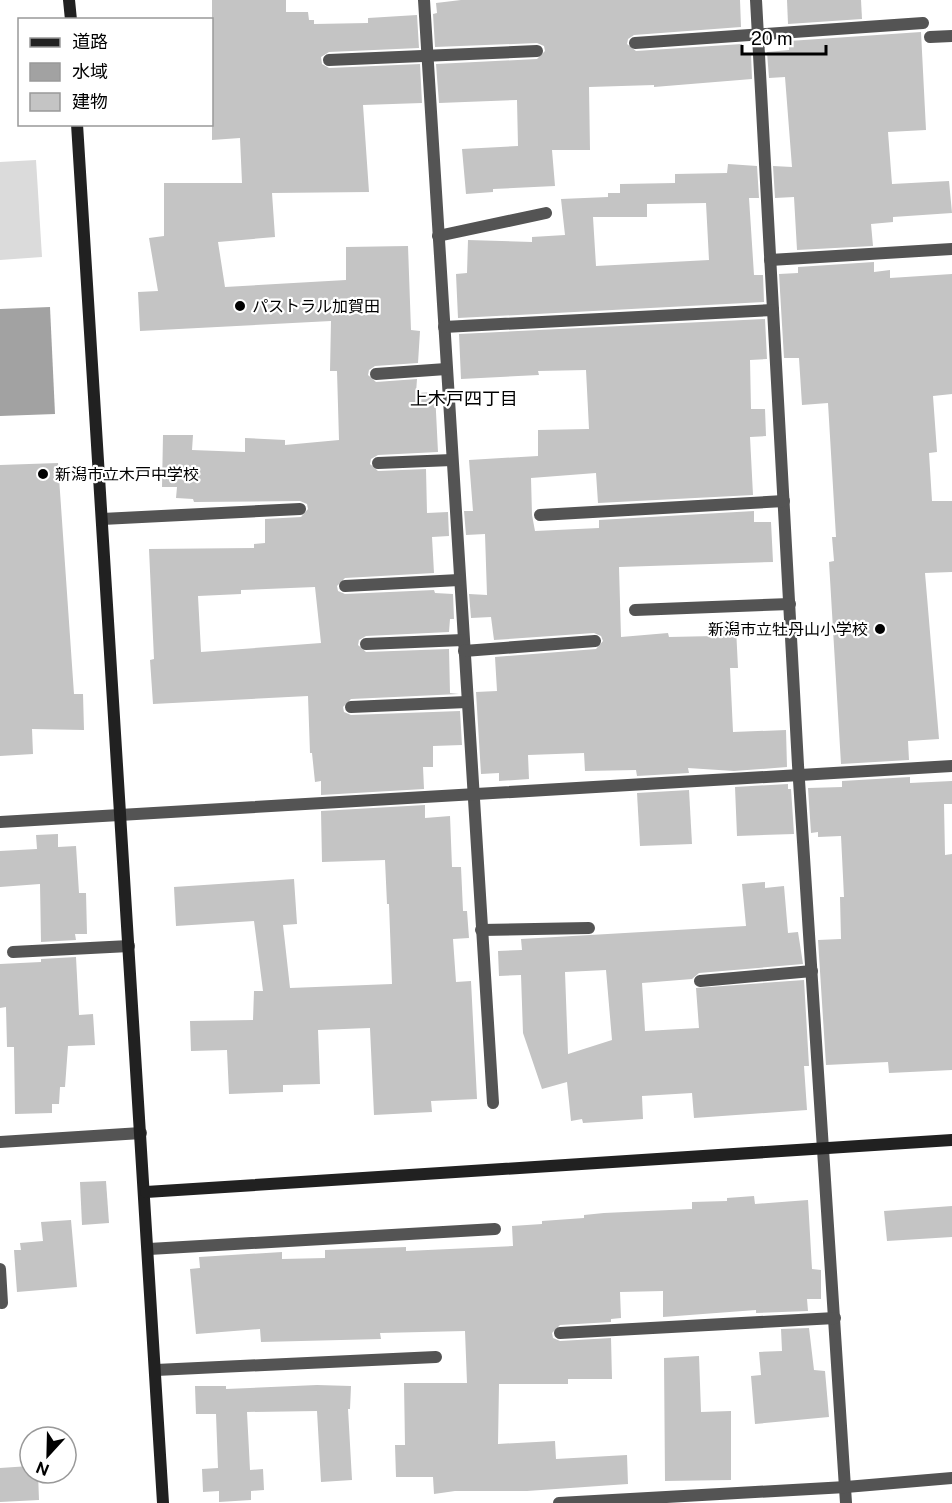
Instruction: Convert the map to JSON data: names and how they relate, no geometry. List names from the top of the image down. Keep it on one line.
{"districts":["上木戸四丁目"],"places":["パストラル加賀田","新潟市立木戸中学校","新潟市立牡丹山小学校"],"legend":["道路","水域","建物"],"scale_bar":"20 m","north":"bottom"}
